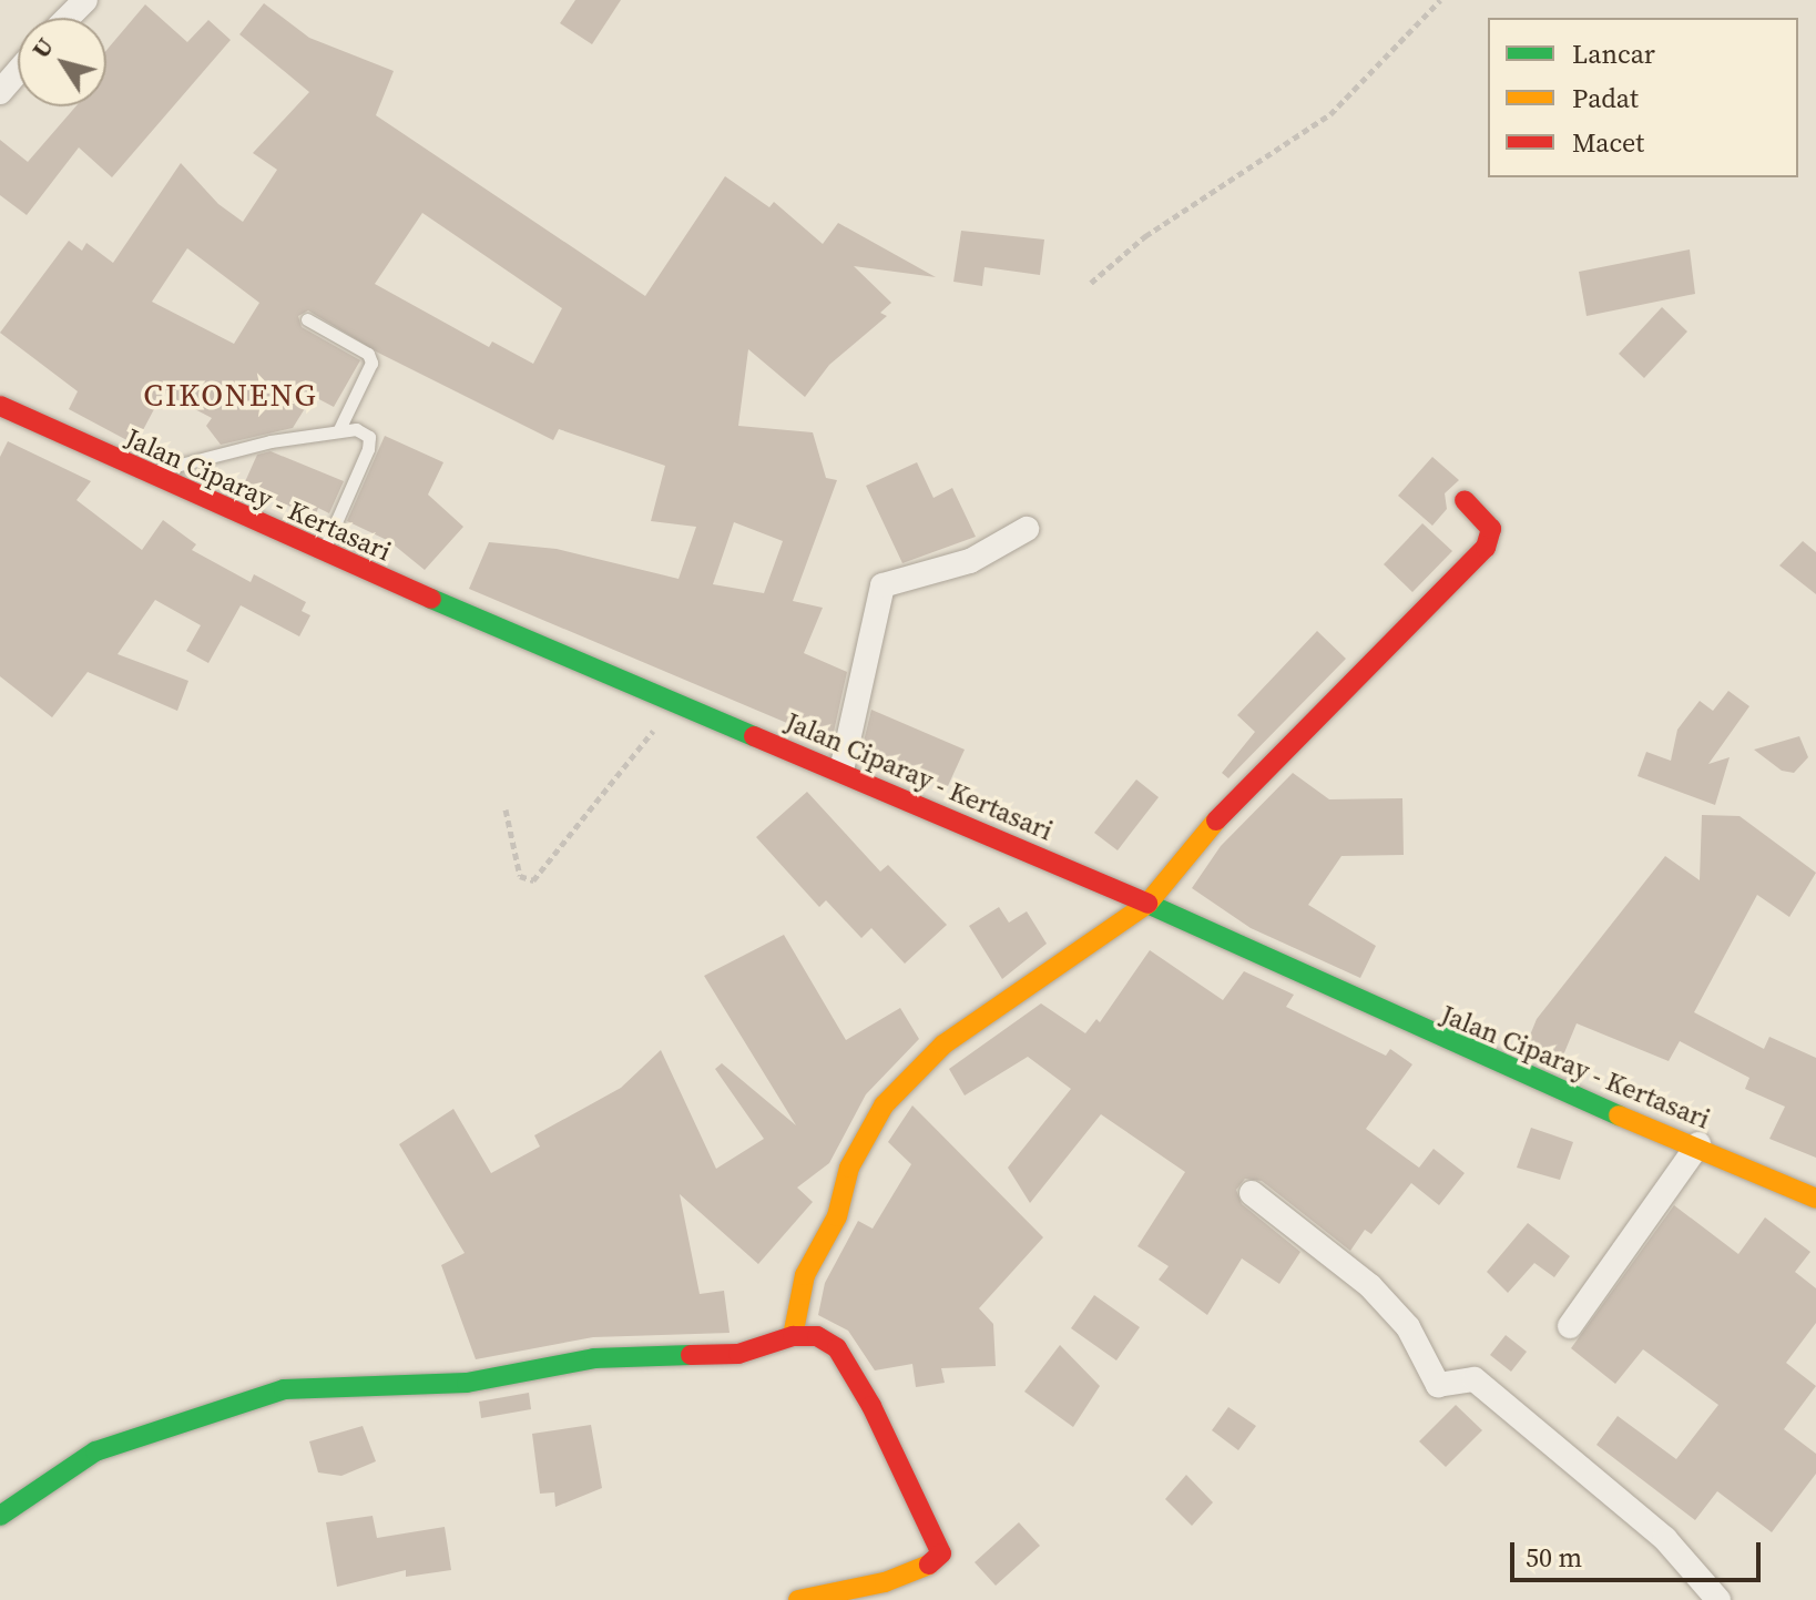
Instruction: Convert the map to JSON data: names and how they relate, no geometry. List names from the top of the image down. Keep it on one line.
{"streets":{"street":["Jalan Ciparay - Kertasari"]},"districts":["CIKONENG"],"legend":["Lancar","Padat","Macet"],"scale_bar":"50 m","north":"top left"}
